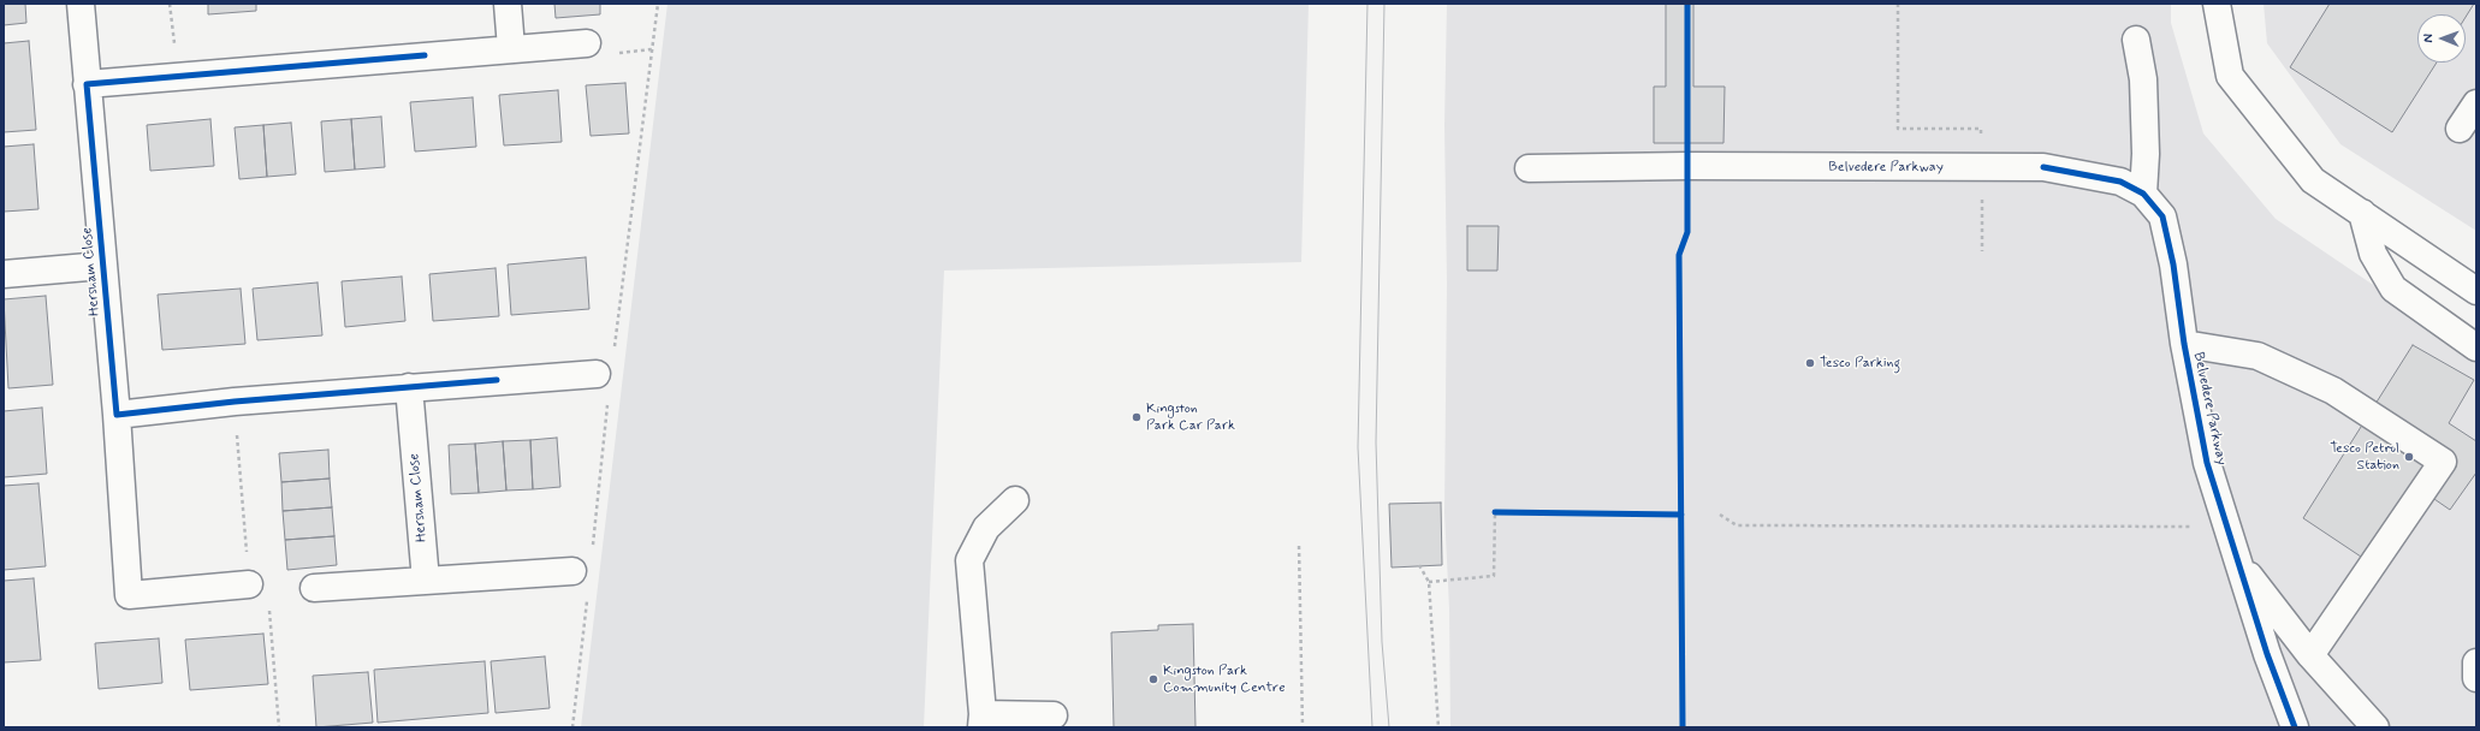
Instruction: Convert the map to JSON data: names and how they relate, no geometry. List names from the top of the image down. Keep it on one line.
{"streets":{"street":["Belvedere Parkway","Hersham Close"]},"places":["Tesco Parking","Kingston Park Car Park","Tesco Petrol Station","Kingston Park Community Centre"],"north":"left"}
